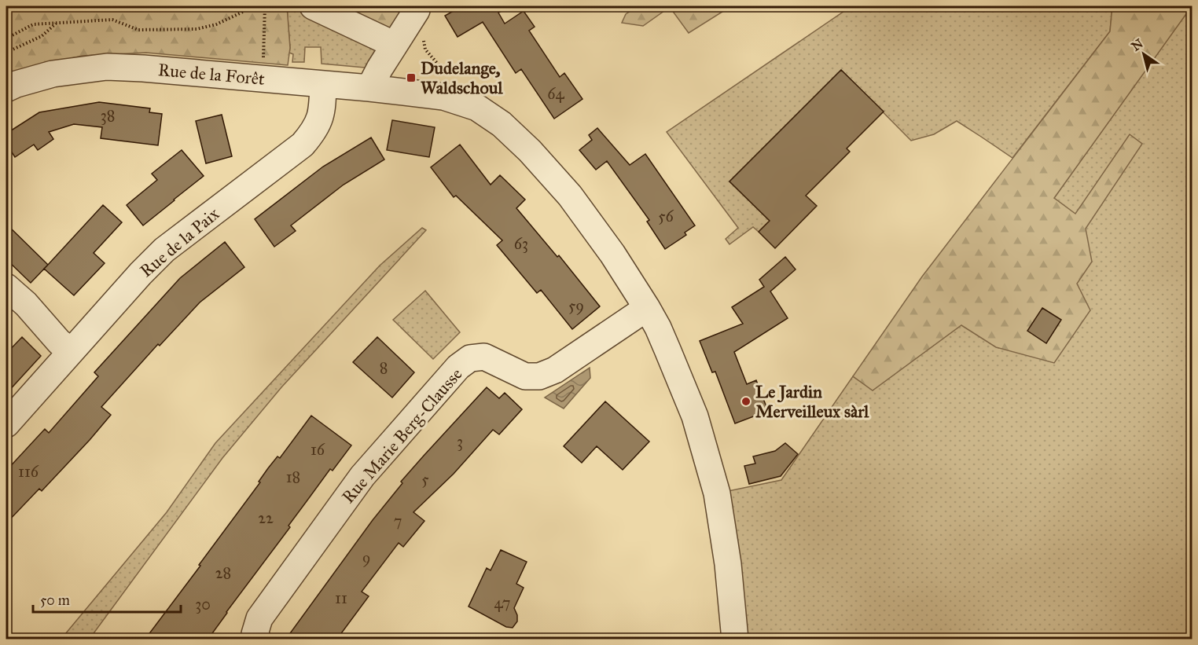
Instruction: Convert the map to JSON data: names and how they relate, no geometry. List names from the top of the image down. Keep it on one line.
{"streets":{"street":["Rue de la Forêt","Rue de la Paix","Rue Marie Berg-Clausse"]},"crossings":[["Rue de la Forêt","Rue de la Paix"],["Rue de la Forêt","Rue Marie Berg-Clausse"]],"places":{"transit":["Dudelange, Waldschoul"],"other":["Le Jardin Merveilleux sàrl"]},"house_numbers":["64","38","56","63","59","8","3","16","116","18","5","22","7","9","28","11","47","30"],"scale_bar":"50 m","north":"top left"}
